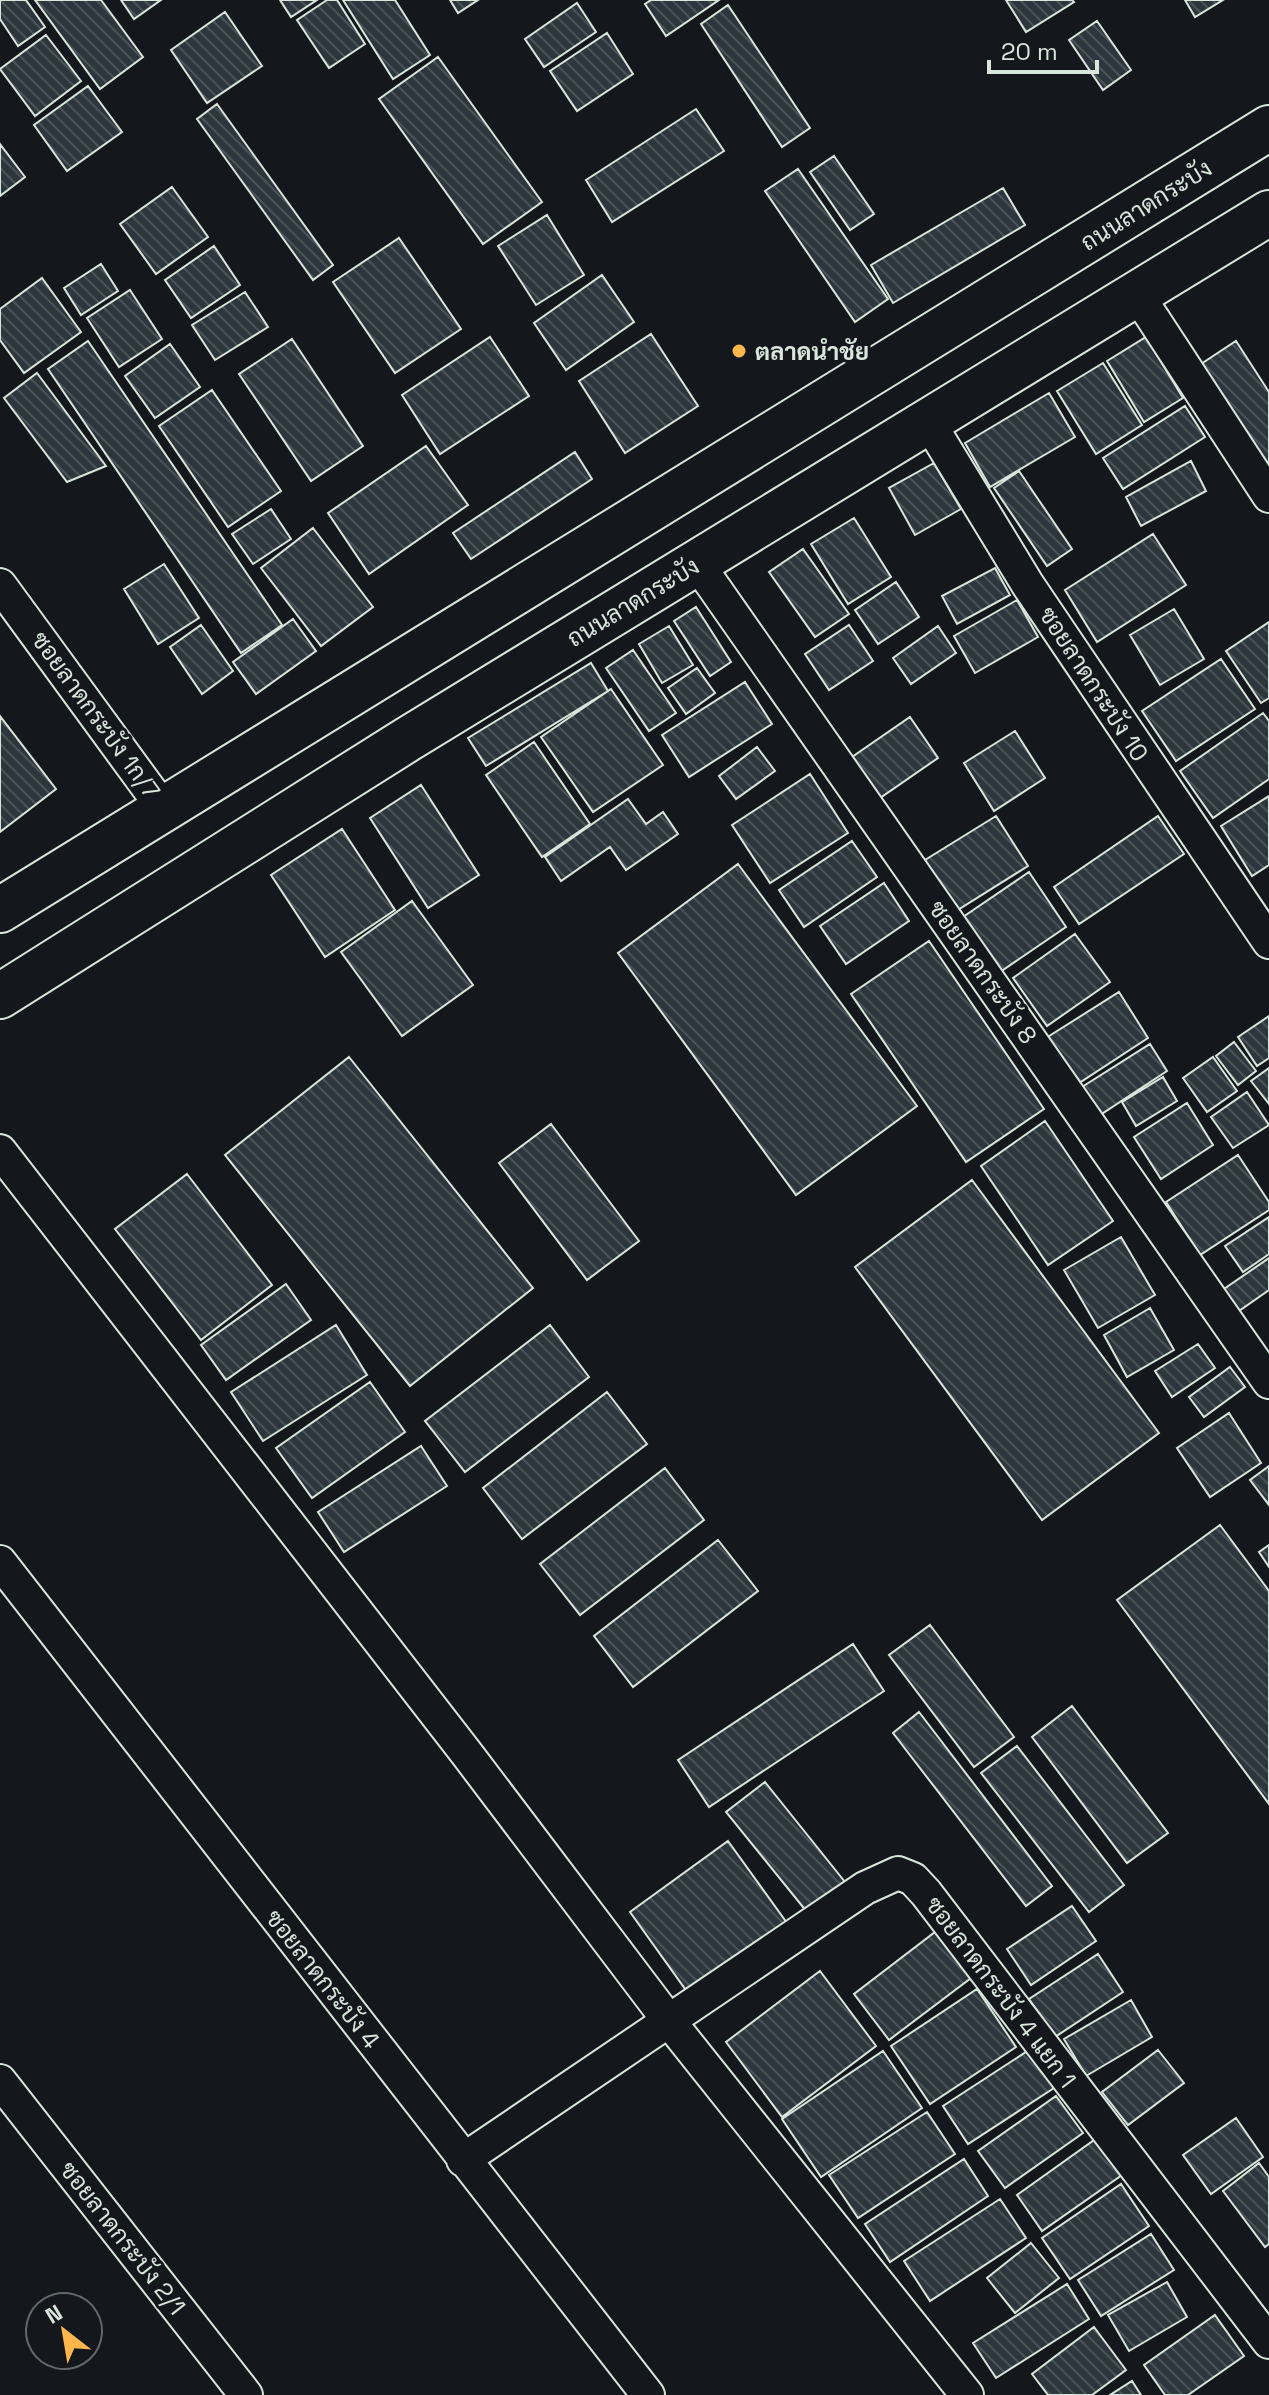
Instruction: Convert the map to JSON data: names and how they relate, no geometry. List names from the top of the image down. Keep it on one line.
{"streets":{"main road":["ถนนลาดกระบัง"],"street":["ซอยลาดกระบัง 10","ซอยลาดกระบัง 1ก/7","ซอยลาดกระบัง 8","ซอยลาดกระบัง 4","ซอยลาดกระบัง 4 แยก 1","ซอยลาดกระบัง 2/1"]},"crossings":[["ถนนลาดกระบัง","ซอยลาดกระบัง 10"],["ถนนลาดกระบัง","ซอยลาดกระบัง 1ก/7"],["ถนนลาดกระบัง","ซอยลาดกระบัง 8"],["ซอยลาดกระบัง 4","ซอยลาดกระบัง 4 แยก 1"]],"places":["ตลาดนำชัย"],"scale_bar":"20 m","north":"top left"}
